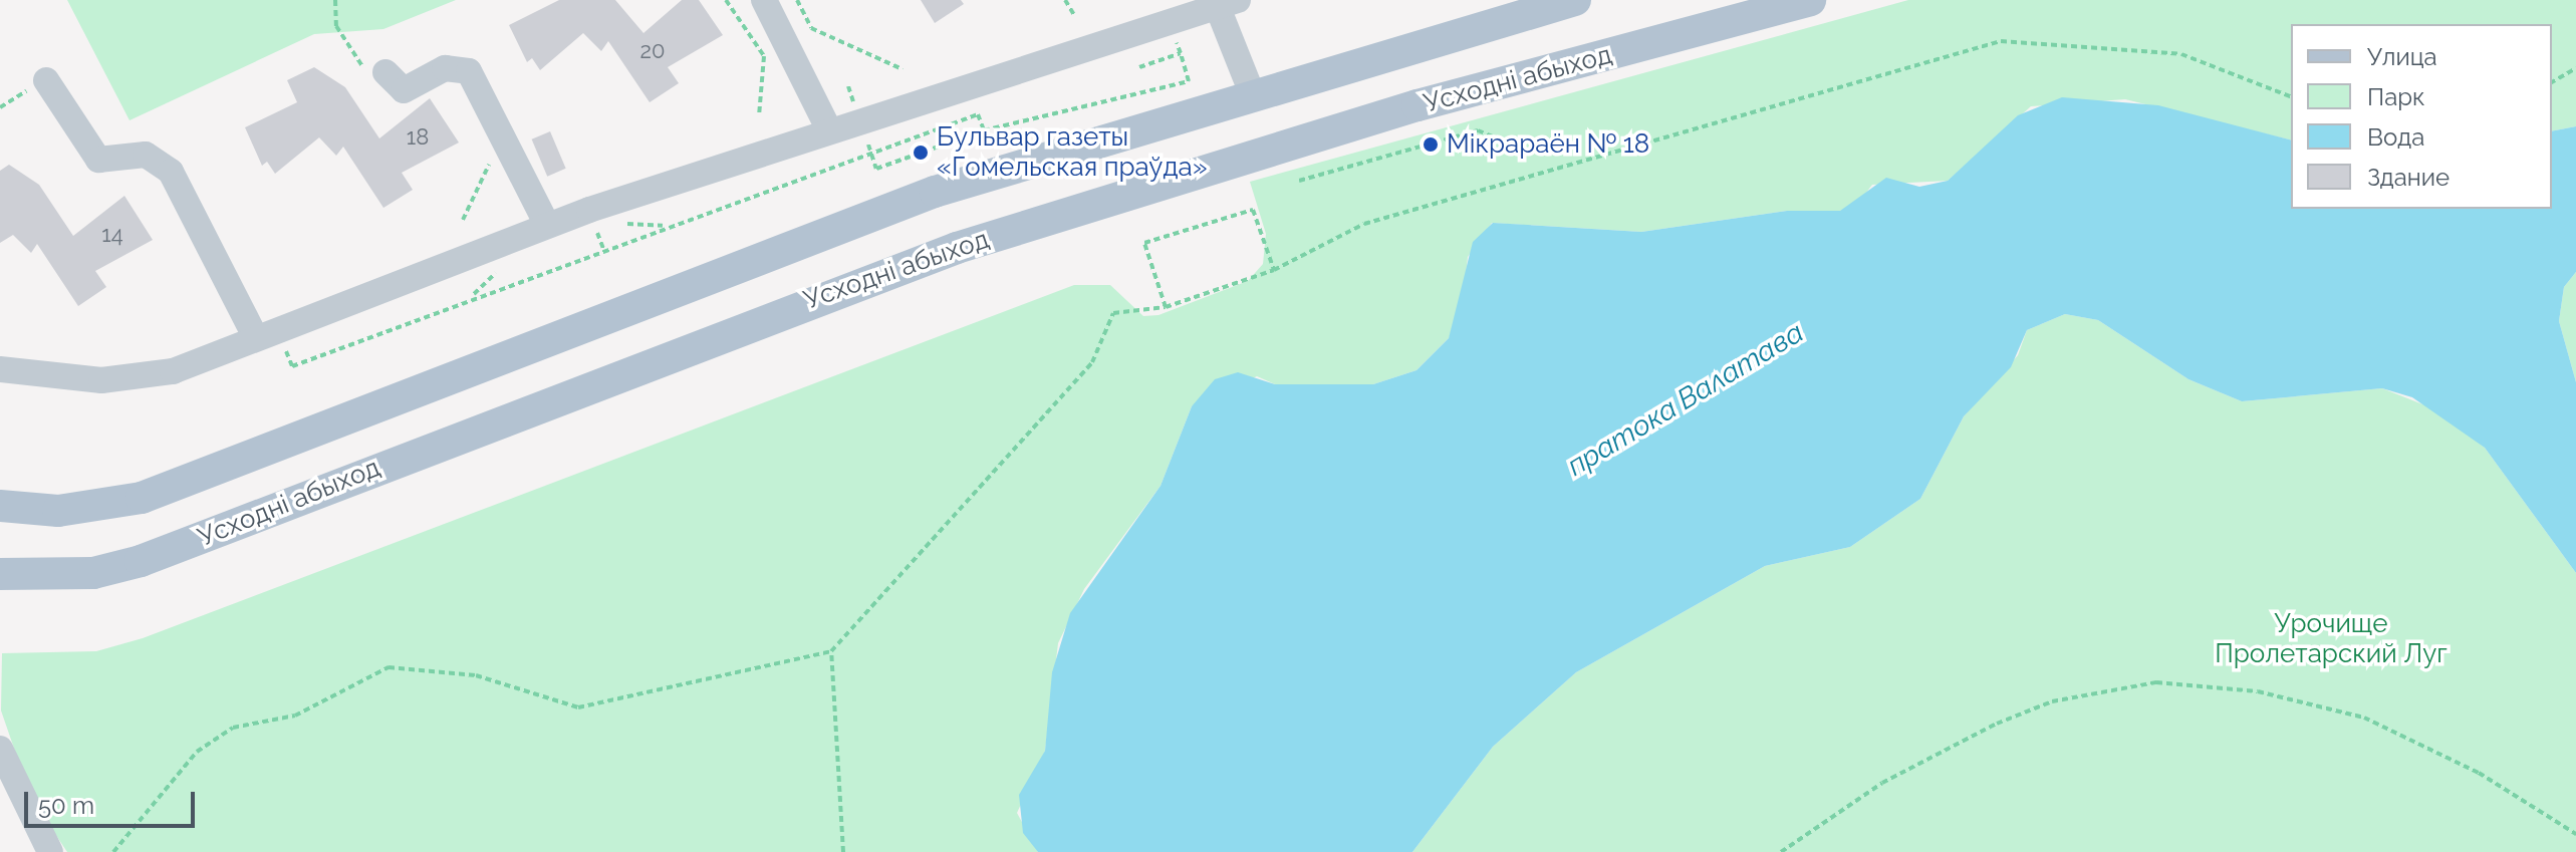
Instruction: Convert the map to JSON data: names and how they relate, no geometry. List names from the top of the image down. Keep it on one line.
{"streets":{"main road":["Усходні абыход"]},"water":["пратока Валатава"],"parks":["Урочище Пролетарский Луг"],"places":["Мікрараён № 18","Бульвар газеты «Гомельская праўда»"],"house_numbers":["20","18","14"],"legend":["Улица","Парк","Вода","Здание"],"scale_bar":"50 m"}
